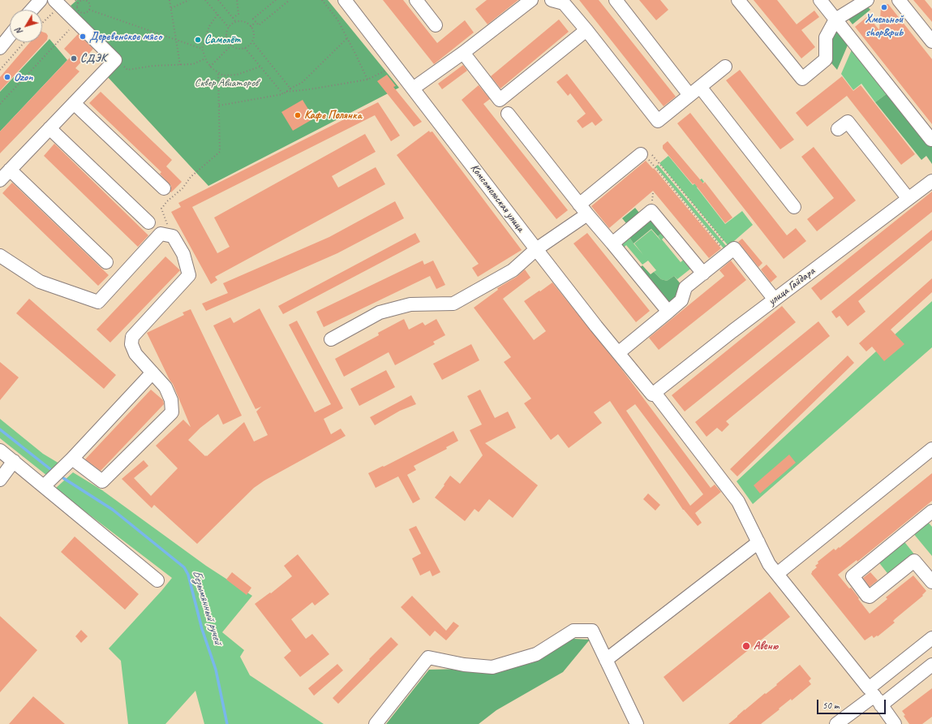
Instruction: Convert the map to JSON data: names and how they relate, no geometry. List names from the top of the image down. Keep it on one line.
{"streets":{"street":["Комсомольская улица","улица Гайдара"]},"crossings":[["Комсомольская улица","улица Гайдара"]],"water":["Безымянный ручей"],"parks":["Сквер Авиаторов"],"places":["Хмельной shop&pub","Деревенское мясо","Самолёт","СДЭК","Ozon","Кафе Полянка","Авеню"],"scale_bar":"50 m","north":"bottom left"}
